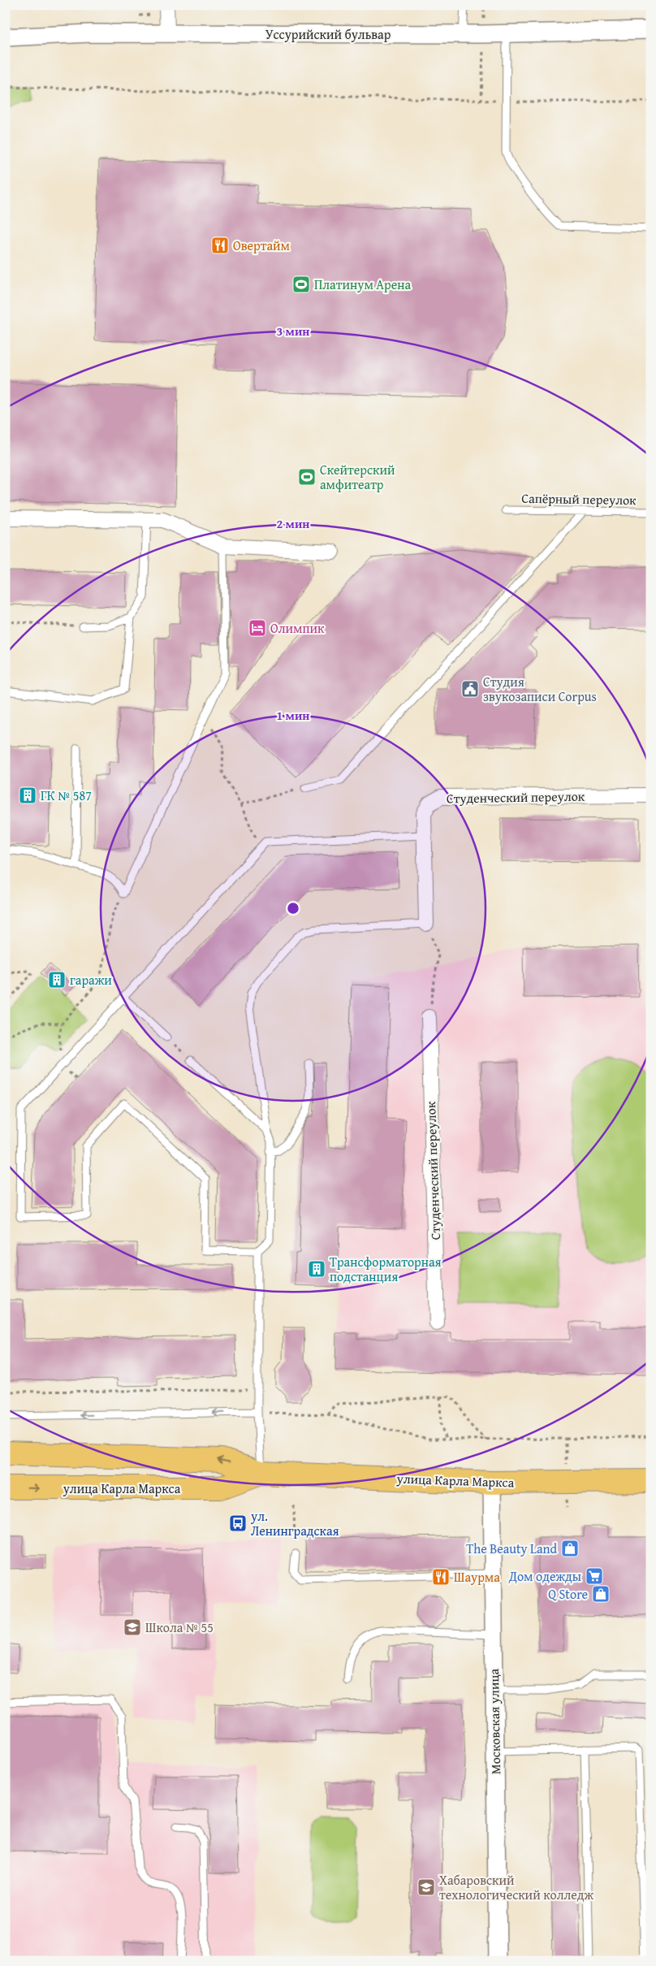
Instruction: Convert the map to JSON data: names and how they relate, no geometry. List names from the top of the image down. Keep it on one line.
{"streets":{"main road":["улица Карла Маркса"],"street":["Уссурийский бульвар","Студенческий переулок","Московская улица"],"lane":["Сапёрный переулок"]},"crossings":[["улица Карла Маркса","Московская улица"]],"places":{"restaurant":["Овертайм","Шаурма"],"sports":["Платинум Арена","Скейтерский амфитеатр"],"hotel":["Олимпик"],"public building":["Студия звукозаписи Corpus"],"building":["ГК № 587","гаражи","Трансформаторная подстанция"],"bus stop":["ул. Ленинградская"],"shop":["The Beauty Land","Q Store"],"supermarket":["Дом одежды"],"school or university":["Школа № 55","Хабаровский технологический колледж"]},"rings":["3 мин","2 мин","1 мин"]}
